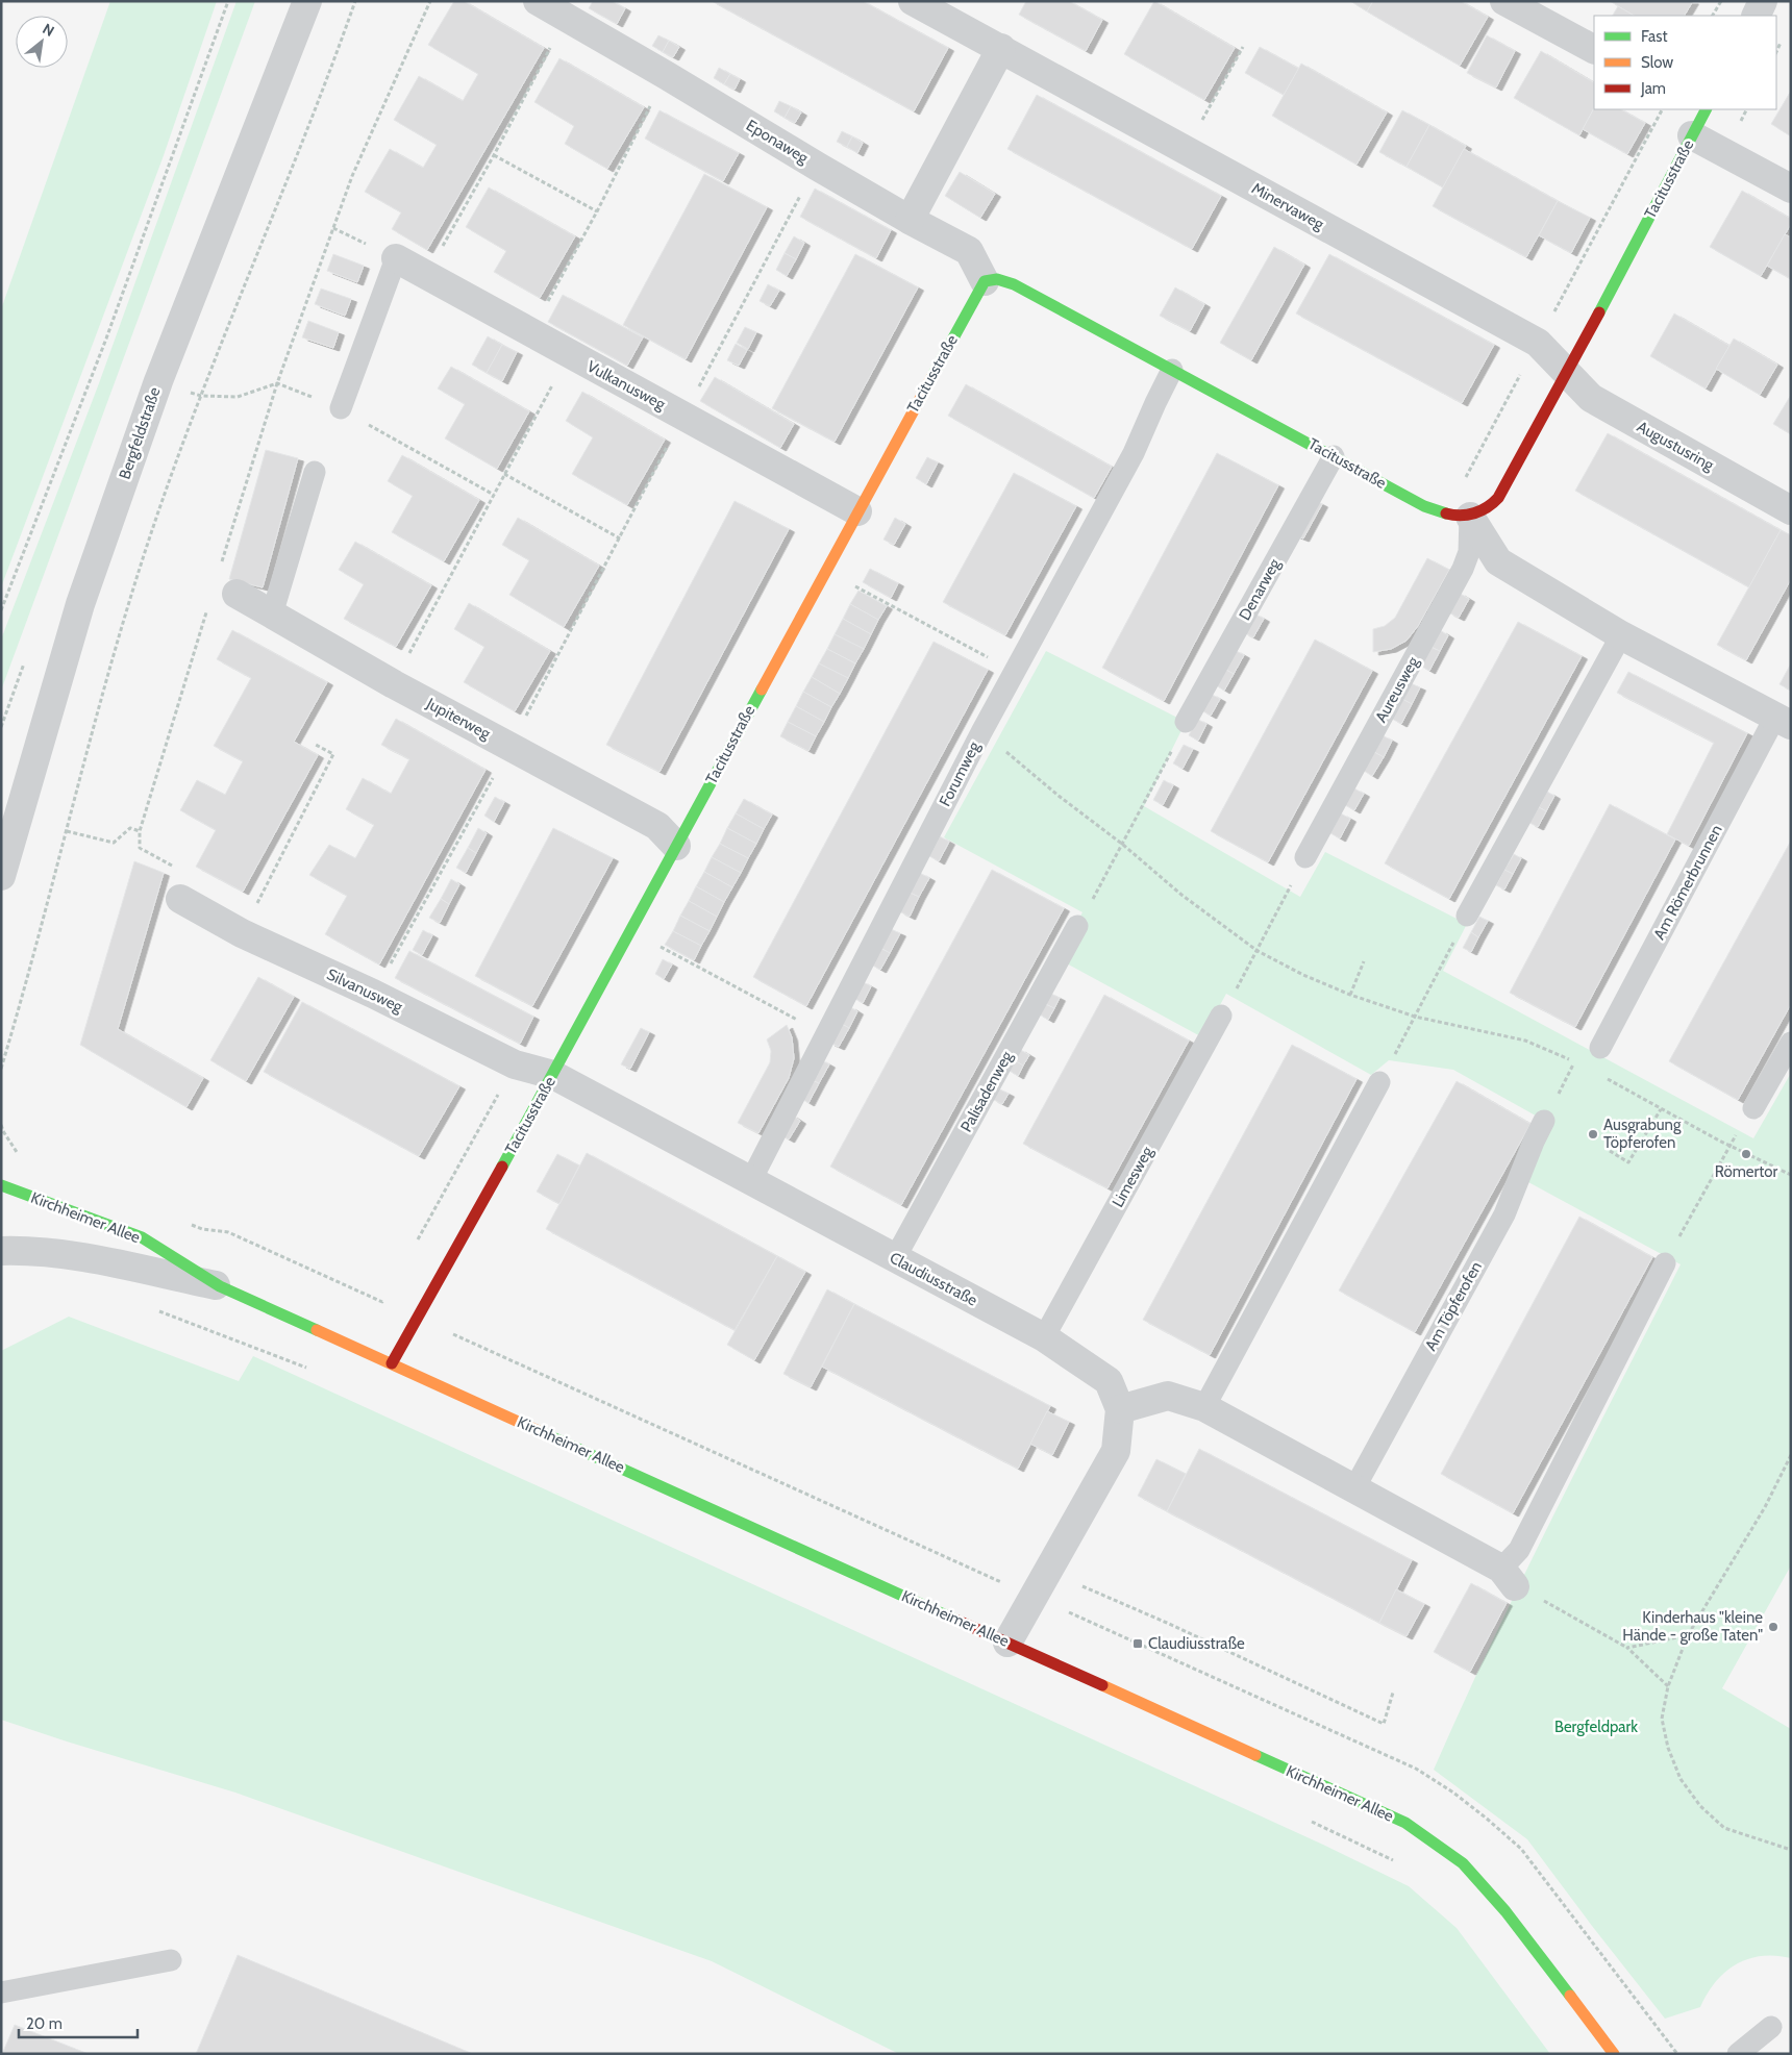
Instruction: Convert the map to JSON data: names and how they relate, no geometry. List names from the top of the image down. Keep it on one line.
{"streets":{"street":["Eponaweg","Tacitusstraße","Minervaweg","Vulkanusweg","Bergfeldstraße","Augustusring","Jupiterweg","Am Römerbrunnen","Silvanusweg","Kirchheimer Allee","Claudiusstraße"],"lane":["Denarweg","Aureusweg","Forumweg","Palisadenweg","Limesweg","Am Töpferofen"]},"crossings":[["Eponaweg","Tacitusstraße"],["Tacitusstraße","Minervaweg"],["Tacitusstraße","Vulkanusweg"],["Tacitusstraße","Augustusring"],["Tacitusstraße","Denarweg"],["Tacitusstraße","Aureusweg"],["Tacitusstraße","Jupiterweg"],["Tacitusstraße","Forumweg"],["Tacitusstraße","Am Römerbrunnen"],["Tacitusstraße","Silvanusweg"],["Tacitusstraße","Kirchheimer Allee"],["Tacitusstraße","Claudiusstraße"],["Minervaweg","Augustusring"],["Aureusweg","Am Römerbrunnen"],["Forumweg","Claudiusstraße"],["Silvanusweg","Claudiusstraße"],["Palisadenweg","Claudiusstraße"],["Limesweg","Claudiusstraße"],["Kirchheimer Allee","Claudiusstraße"]],"parks":["Bergfeldpark"],"places":{"other":["Ausgrabung Töpferofen","Römertor","Kinderhaus \"kleine Hände - große Taten\""],"transit":["Claudiusstraße"]},"legend":["Fast","Slow","Jam"],"scale_bar":"20 m","north":"top right"}
